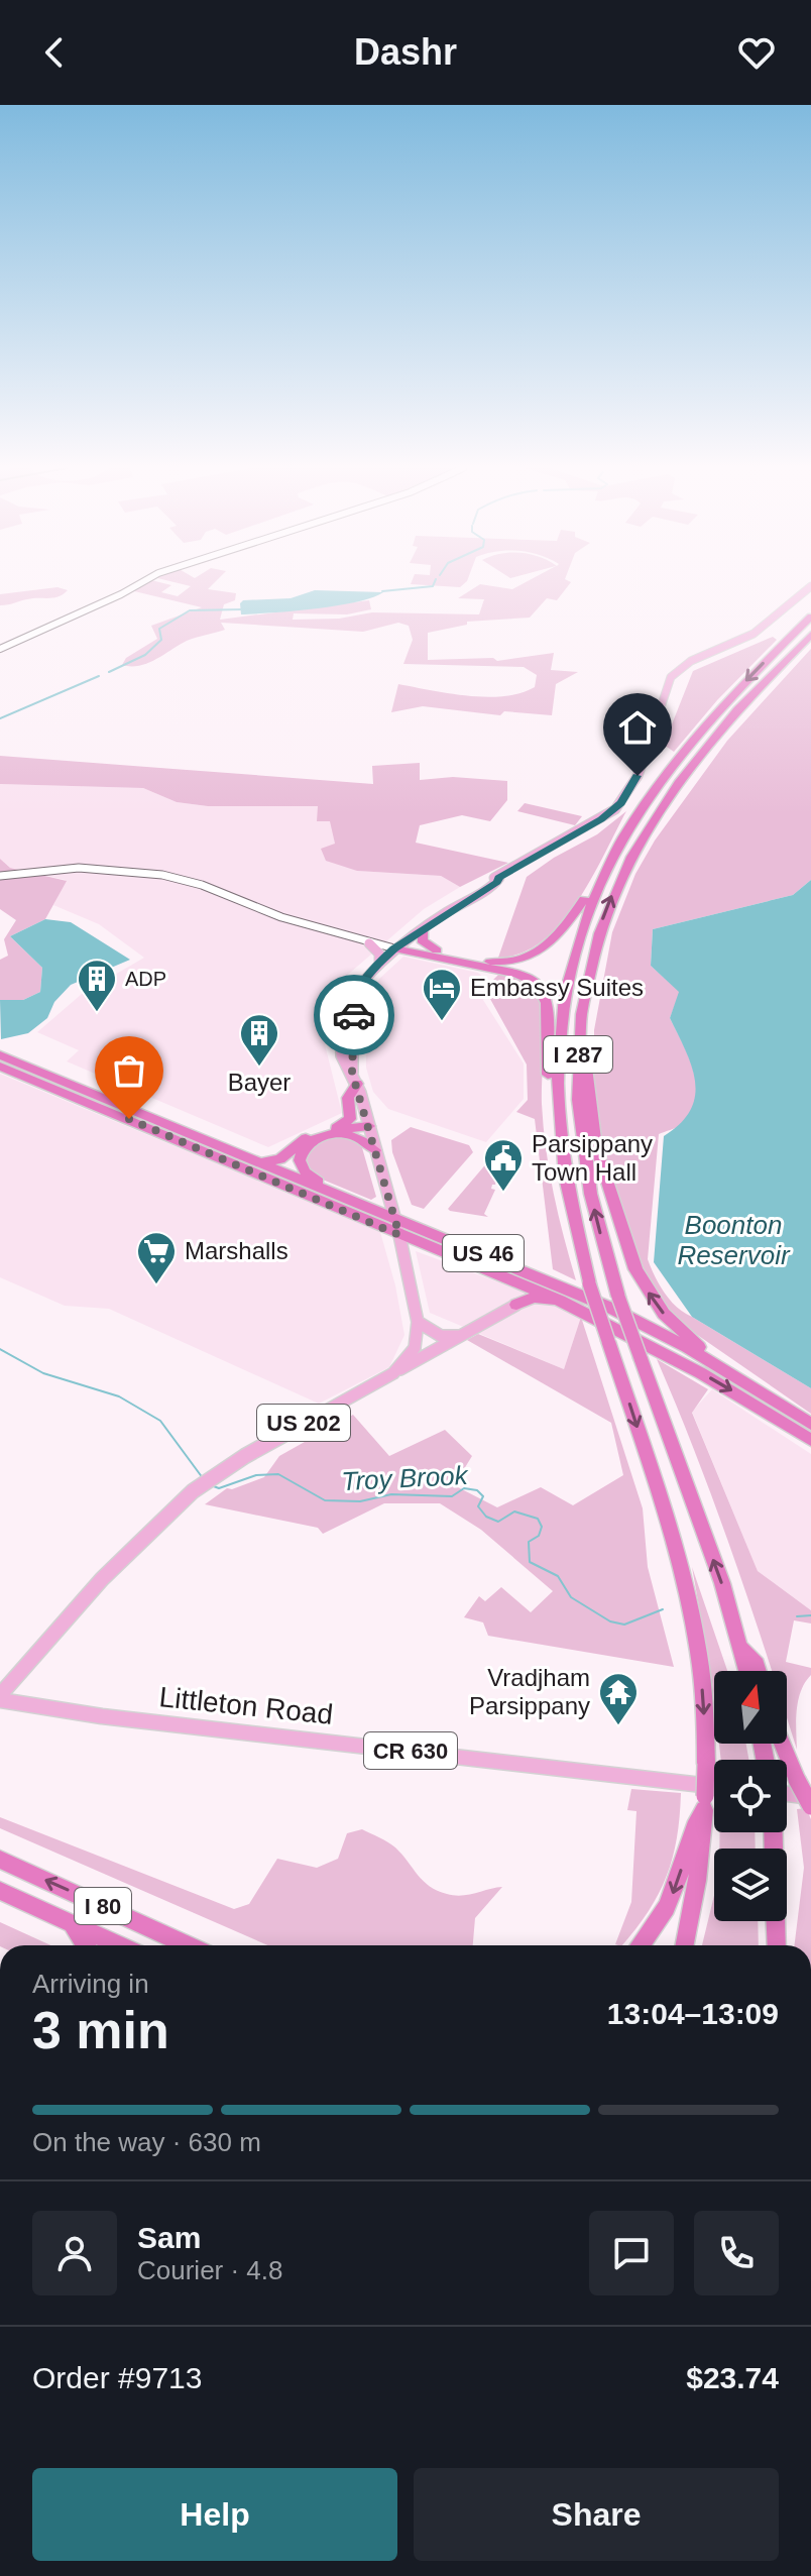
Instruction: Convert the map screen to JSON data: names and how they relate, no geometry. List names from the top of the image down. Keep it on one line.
{"streets":{"highway":["I 287","US 46","I 80"],"main road":["US 202","Littleton Road","CR 630"]},"crossings":[["US 46","US 202"],["US 202","Littleton Road"]],"water":["Boonton Reservoir","Troy Brook"],"places":{"building":["ADP","Bayer"],"hotel":["Embassy Suites"],"public building":["Parsippany Town Hall"],"supermarket":["Marshalls"],"temple":["Vradjham Parsippany"]},"north":"top","page":{"header":"Dashr","heading":["3 min","Arriving in","13:04–13:09"],"panel":["Sam","Courier · 4.8","Order #9713","$23.74"],"bar":"On the way · 630 m","buttons":["Help","Share"]}}
